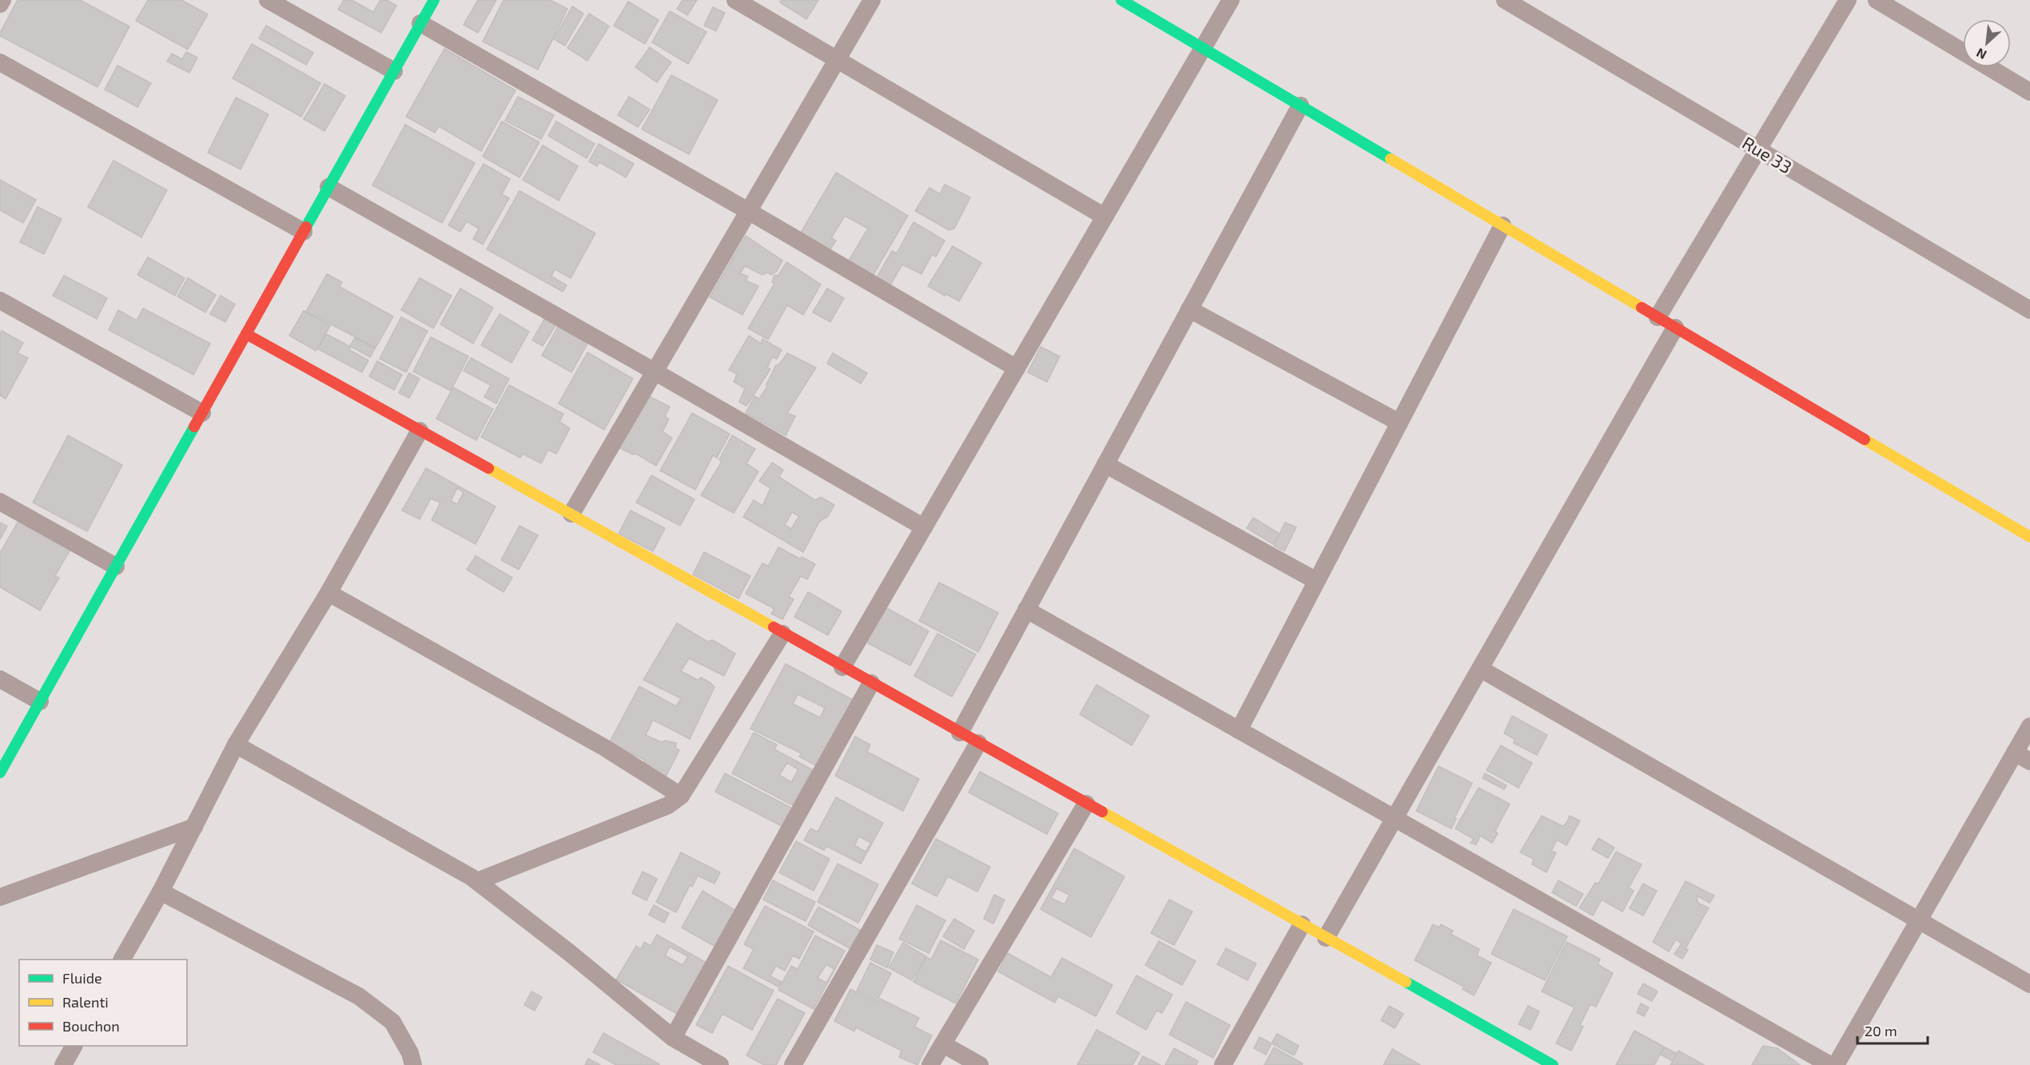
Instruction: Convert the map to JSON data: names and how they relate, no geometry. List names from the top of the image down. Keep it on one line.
{"streets":{"street":["Rue 33"]},"legend":["Fluide","Ralenti","Bouchon"],"scale_bar":"20 m","north":"bottom left"}
